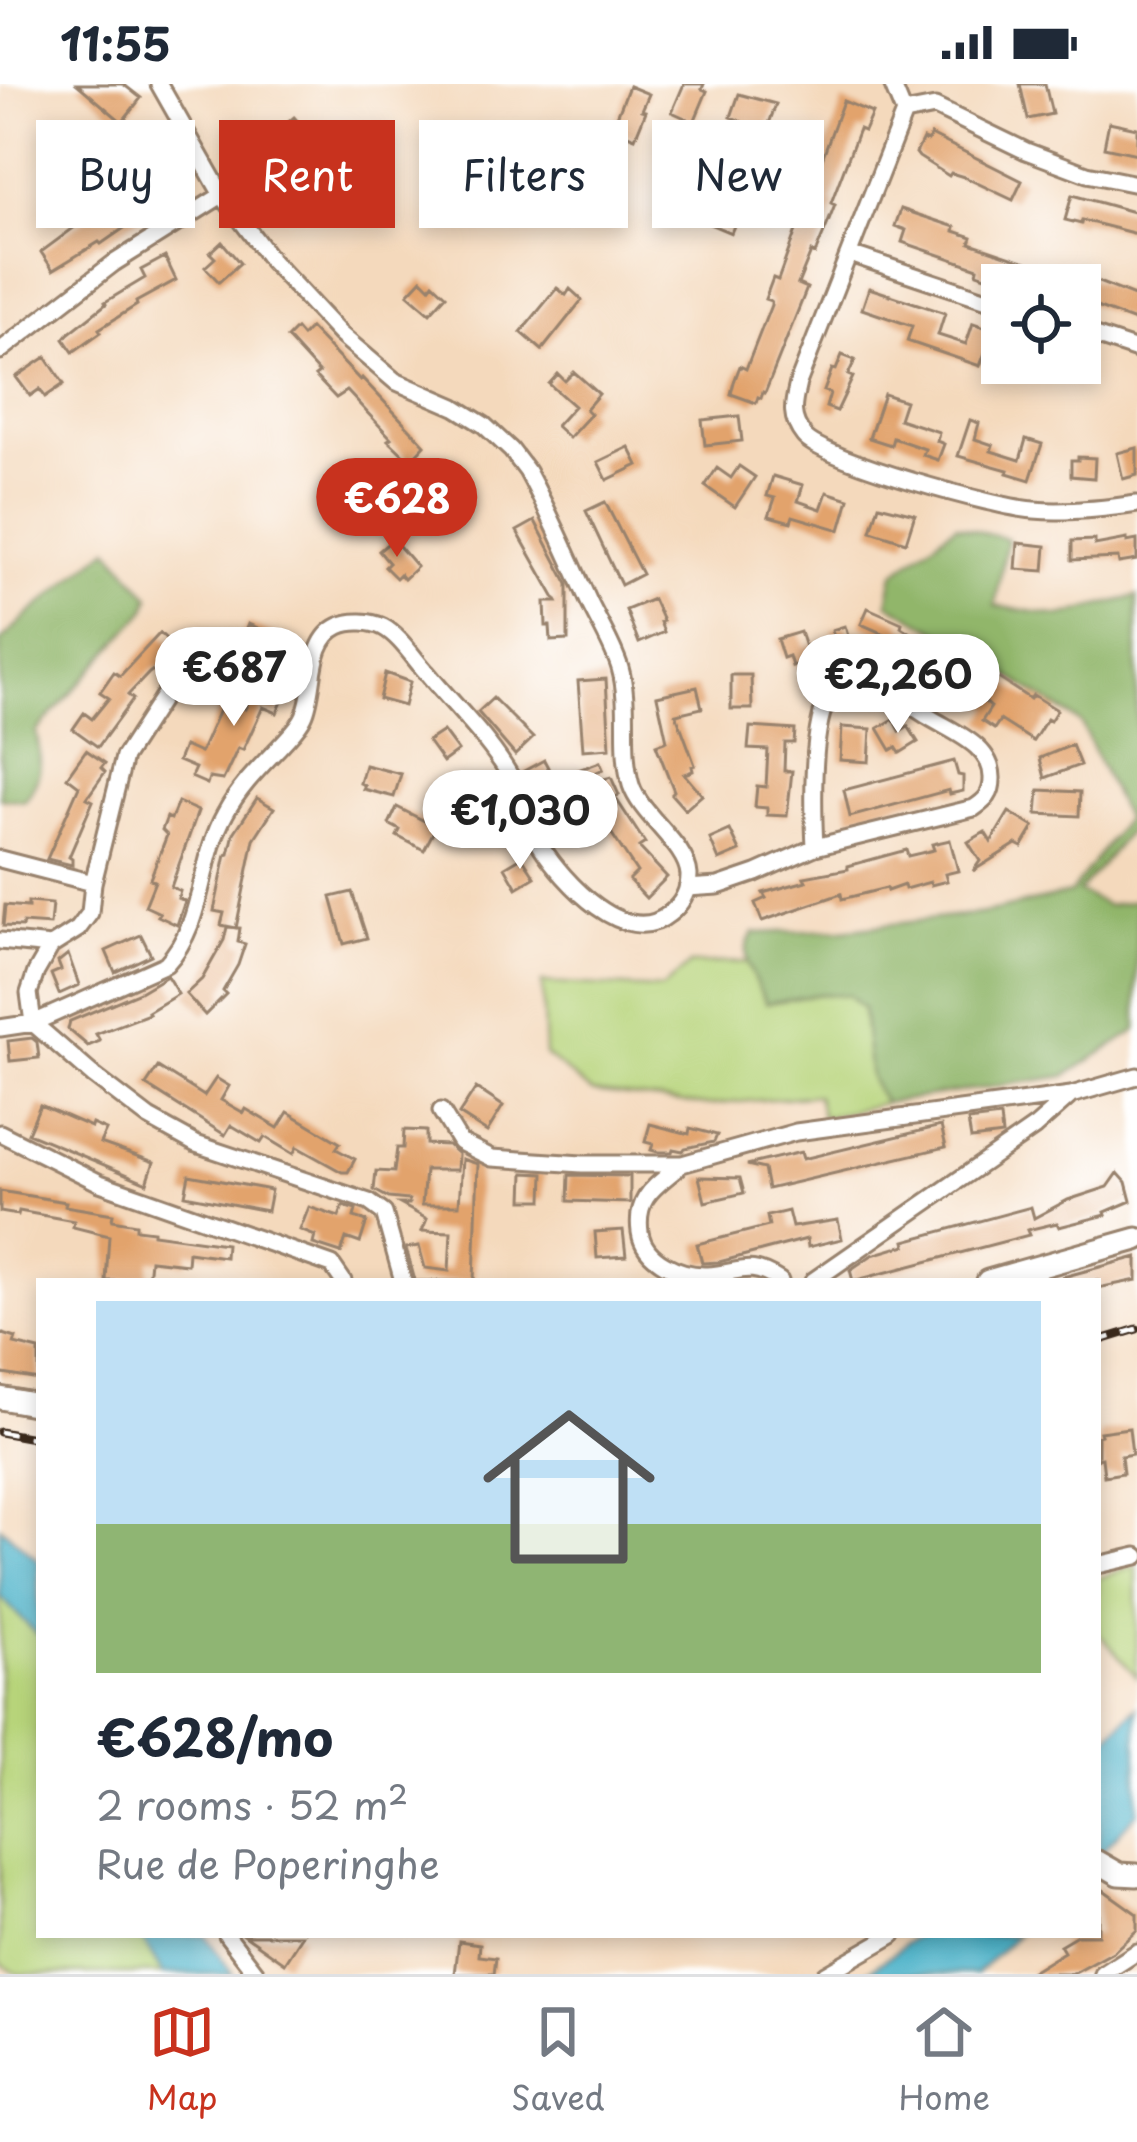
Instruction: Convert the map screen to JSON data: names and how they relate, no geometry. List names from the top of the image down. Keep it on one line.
{"page":{"status":"11:55","chip":["Buy","Rent","Filters","New"],"price":["€628","€687","€2,260","€1,030"],"list":[{"name":"€628/mo","note":"2 rooms · 52 m² · Rue de Poperinghe"}],"tabs":["Map","Saved","Home"]}}
